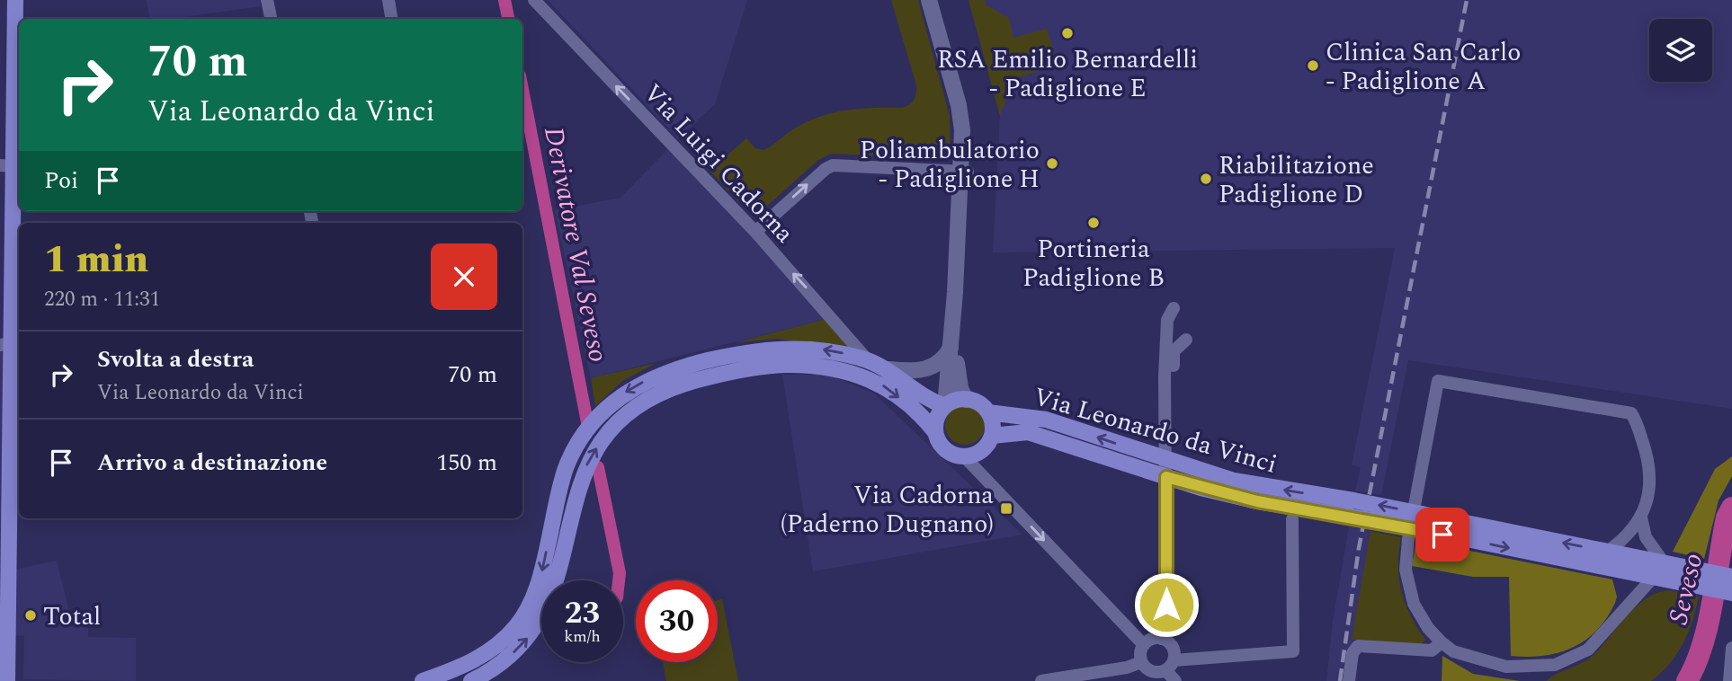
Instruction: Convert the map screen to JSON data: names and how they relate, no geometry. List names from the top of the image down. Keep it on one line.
{"streets":{"main road":["Via Leonardo da Vinci"],"street":["Via Luigi Cadorna"]},"one_way":["Via Luigi Cadorna"],"water":["Derivatore Val Seveso","Seveso"],"places":{"other":["RSA Emilio Bernardelli - Padiglione E","Clinica San Carlo - Padiglione A","Poliambulatorio - Padiglione H","Riabilitazione Padiglione D","Portineria Padiglione B","Total"],"transit":["Via Cadorna (Paderno Dugnano)"]},"page":{"turn":["70 m","Via Leonardo da Vinci"],"then":"Poi","heading":["1 min","220 m · 11:31"],"list":[{"name":"Svolta a destra","note":"Via Leonardo da Vinci","value":"70 m"},{"name":"Arrivo a destinazione","value":"150 m"}],"speed":"23 km/h","limit":"30"}}
